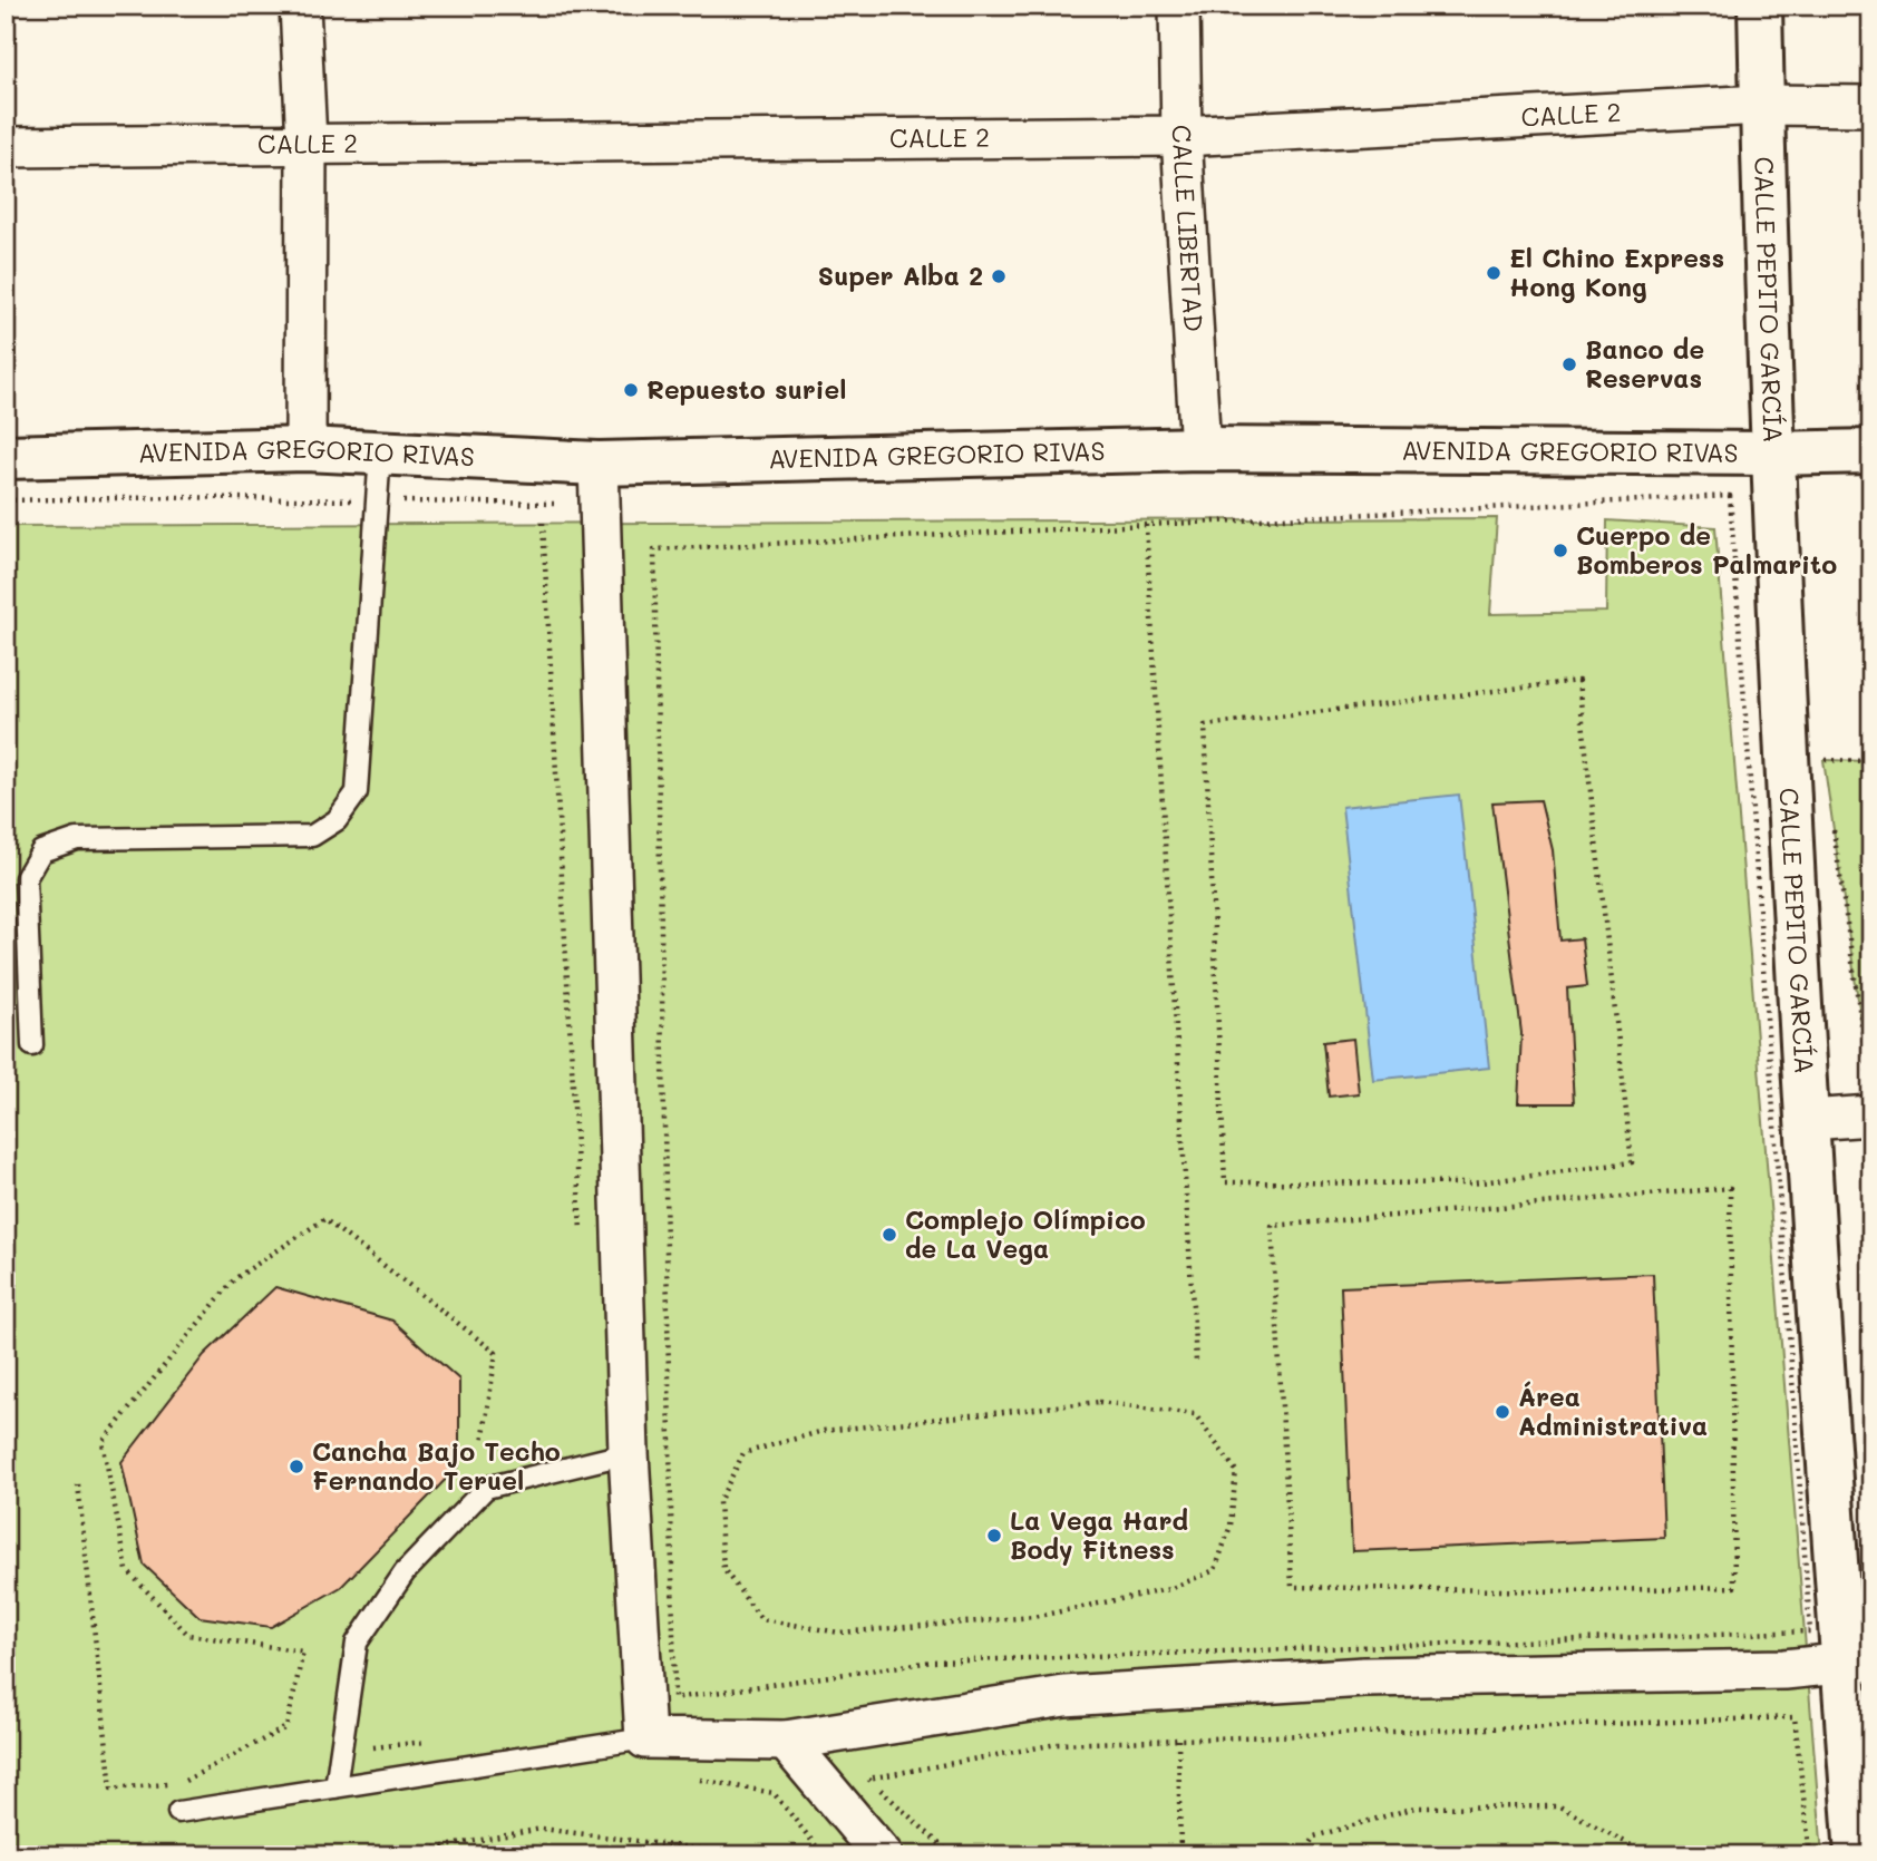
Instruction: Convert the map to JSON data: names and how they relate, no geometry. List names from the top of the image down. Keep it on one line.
{"streets":{"main road":["CALLE PEPITO GARCÍA","AVENIDA GREGORIO RIVAS"],"street":["CALLE 2","CALLE LIBERTAD"]},"crossings":[["CALLE 2","CALLE LIBERTAD"],["CALLE 2","CALLE PEPITO GARCÍA"],["CALLE LIBERTAD","AVENIDA GREGORIO RIVAS"],["CALLE PEPITO GARCÍA","AVENIDA GREGORIO RIVAS"]],"places":["El Chino Express Hong Kong","Super Alba 2","Banco de Reservas","Repuesto suriel","Cuerpo de Bomberos Palmarito","Complejo Olímpico de La Vega","Área Administrativa","Cancha Bajo Techo Fernando Teruel","La Vega Hard Body Fitness"]}
